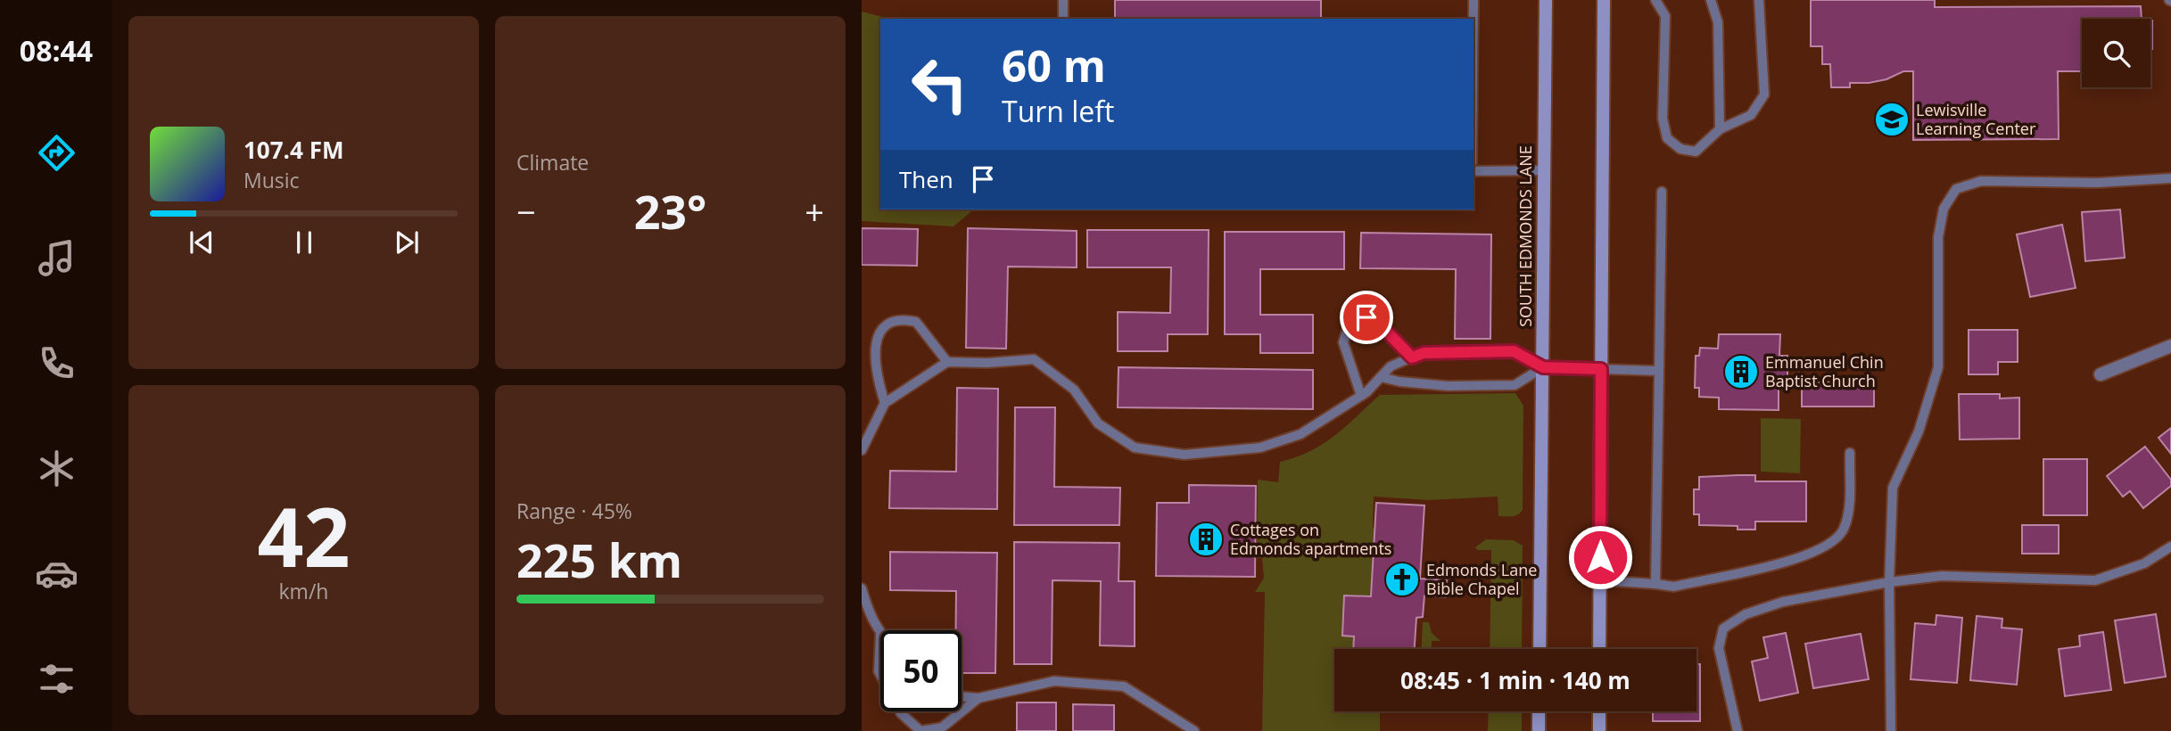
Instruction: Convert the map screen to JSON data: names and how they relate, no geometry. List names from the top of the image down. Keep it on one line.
{"streets":{"main road":["SOUTH EDMONDS LANE"]},"places":{"school or university":["Lewisville Learning Center"],"building":["Emmanuel Chin Baptist Church","Cottages on Edmonds apartments"],"church":["Edmonds Lane Bible Chapel"]},"page":{"tabs":"08:44","tile":["Climate",["42","km/h"],["Range · 45%","225 km"]],"turn":["60 m","Turn left"],"song":["107.4 FM","Music"],"then":"Then","heat":["−","23°","+"],"limit":"50","trip":"08:45 · 1 min · 140 m"}}
